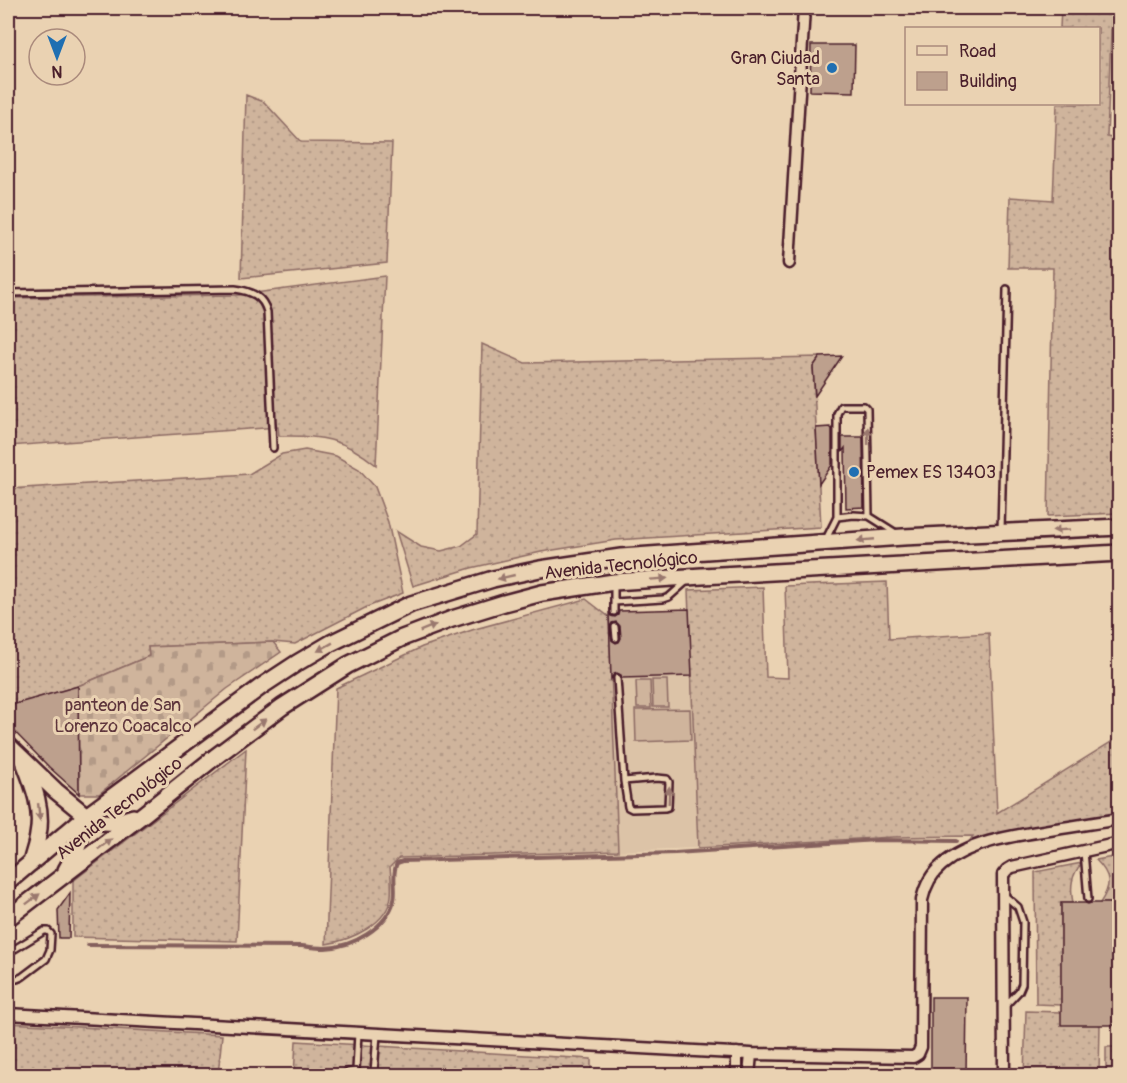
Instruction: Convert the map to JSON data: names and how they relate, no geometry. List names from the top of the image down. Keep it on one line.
{"streets":{"main road":["Avenida Tecnológico"]},"parks":["panteon de San Lorenzo Coacalco"],"places":["Gran Ciudad Santa","Pemex ES 13403"],"legend":["Road","Building"],"north":"bottom"}
